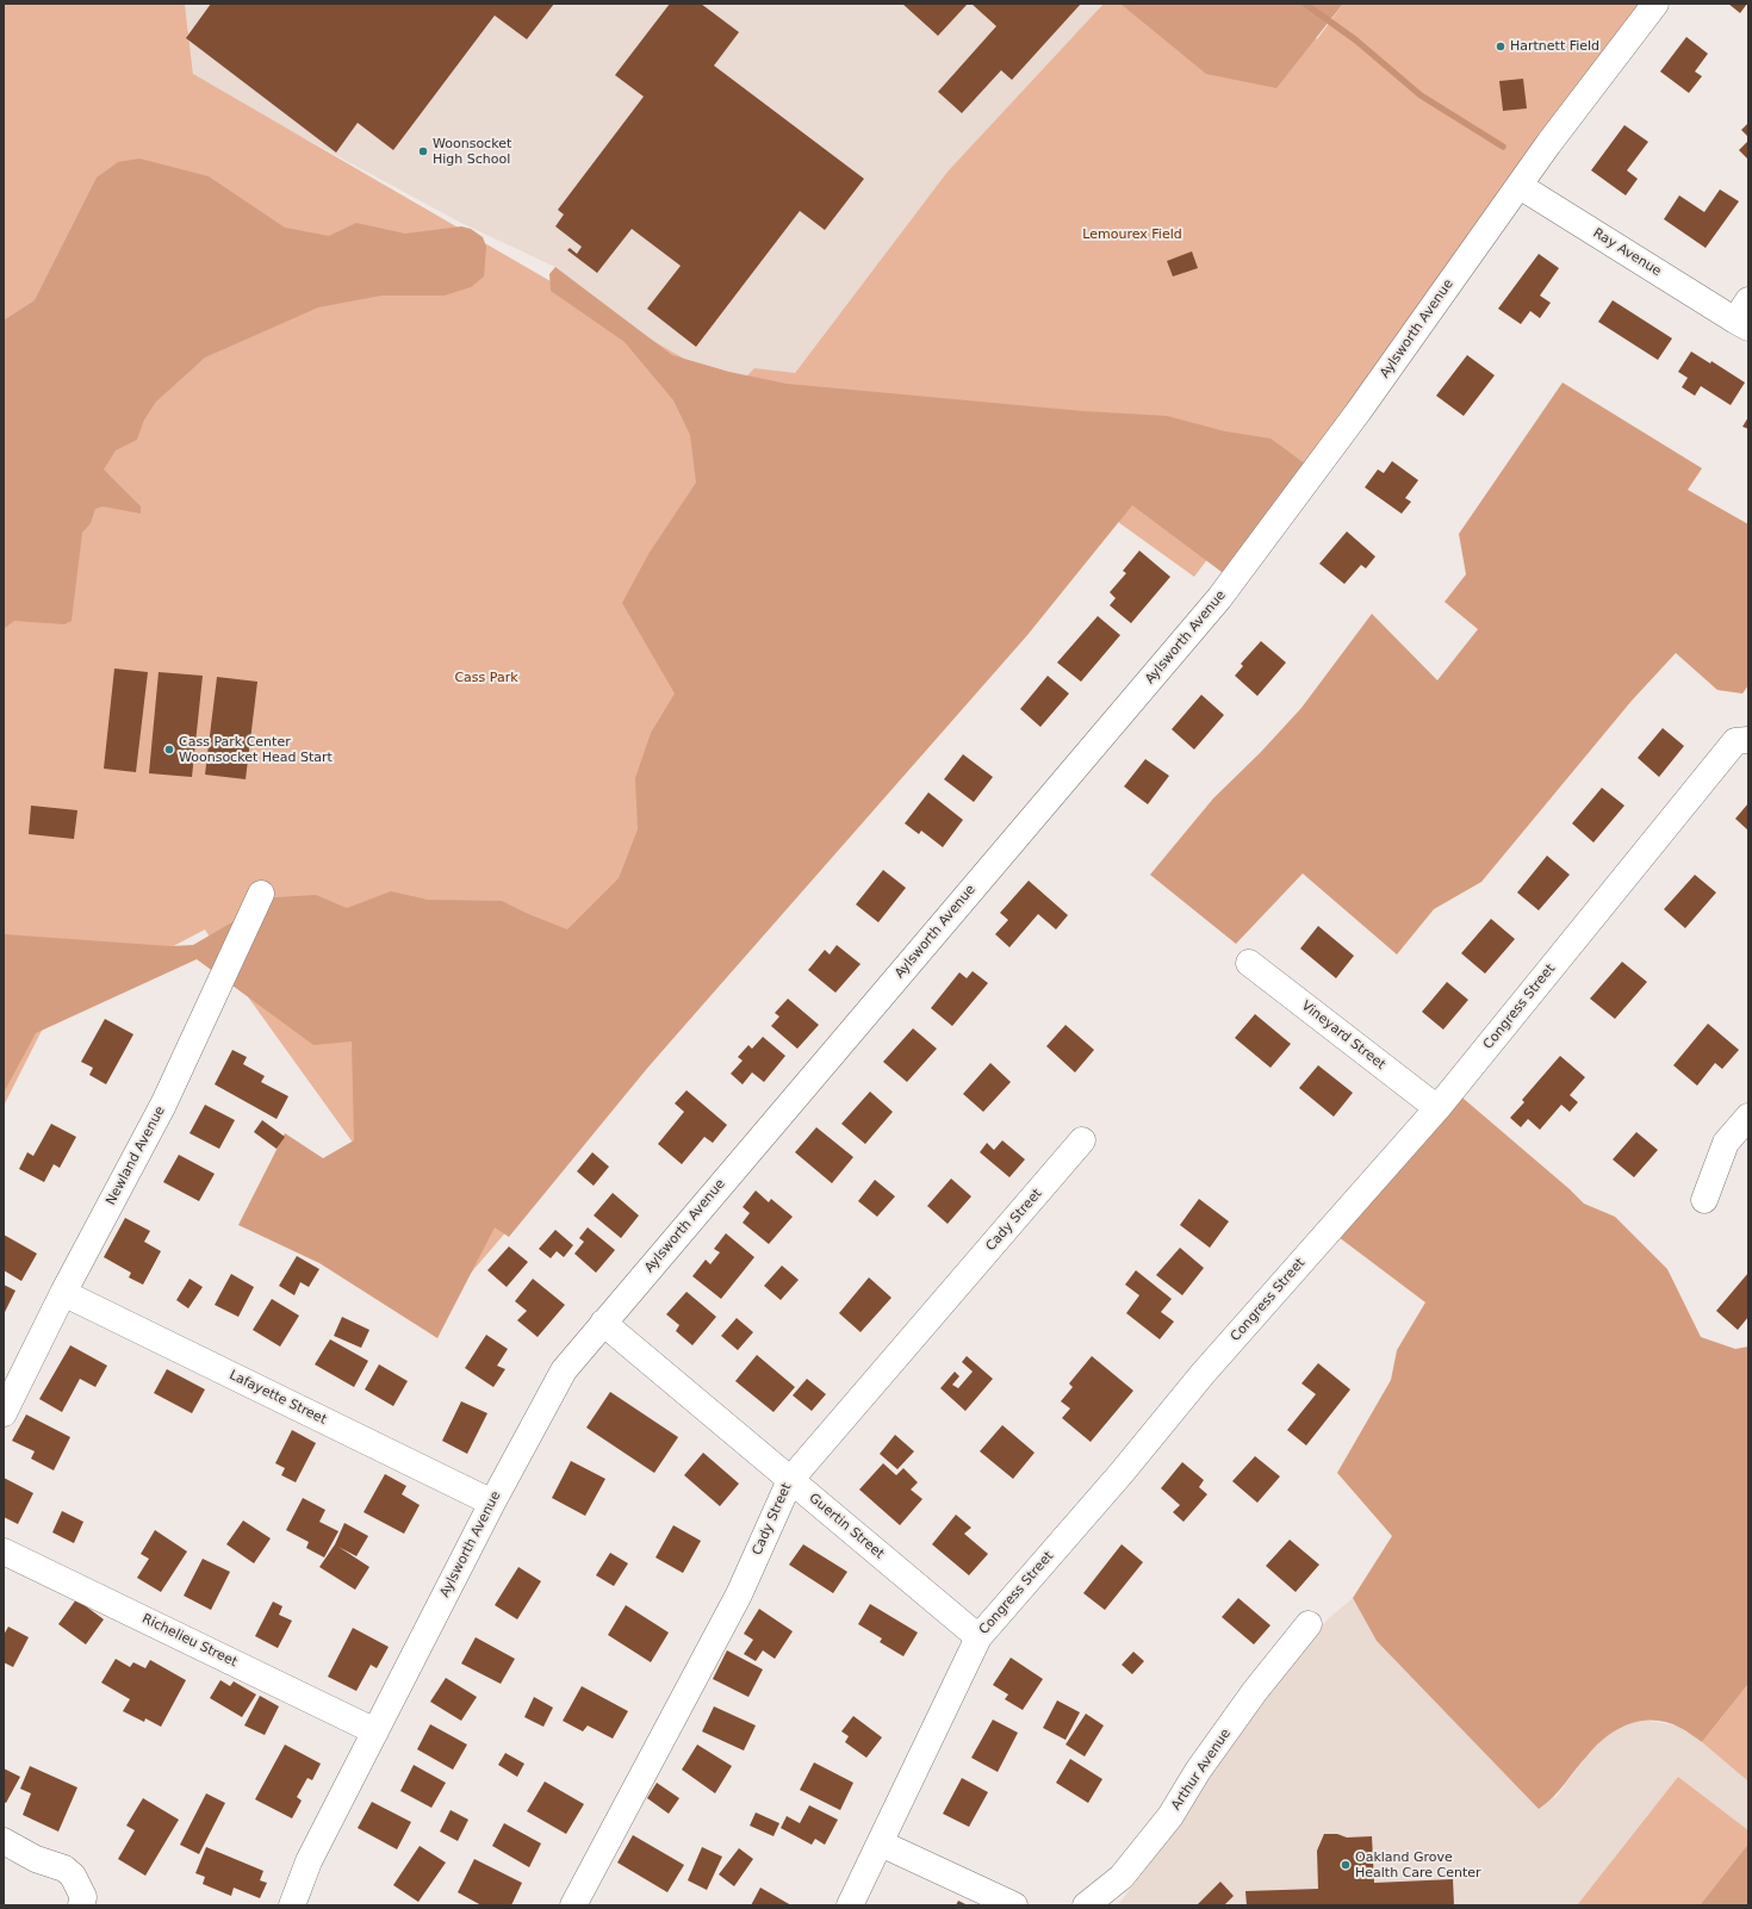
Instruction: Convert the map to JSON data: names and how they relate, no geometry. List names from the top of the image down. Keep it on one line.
{"streets":{"street":["Ray Avenue","Aylsworth Avenue","Congress Street","Vineyard Street","Newland Avenue","Cady Street","Lafayette Street","Guertin Street","Richelieu Street","Arthur Avenue"]},"crossings":[["Ray Avenue","Aylsworth Avenue"],["Aylsworth Avenue","Lafayette Street"],["Aylsworth Avenue","Guertin Street"],["Aylsworth Avenue","Richelieu Street"],["Congress Street","Vineyard Street"],["Congress Street","Guertin Street"],["Newland Avenue","Lafayette Street"],["Cady Street","Guertin Street"]],"parks":["Lemourex Field","Cass Park"],"places":["Hartnett Field","Woonsocket High School","Cass Park Center Woonsocket Head Start","Oakland Grove Health Care Center"]}
